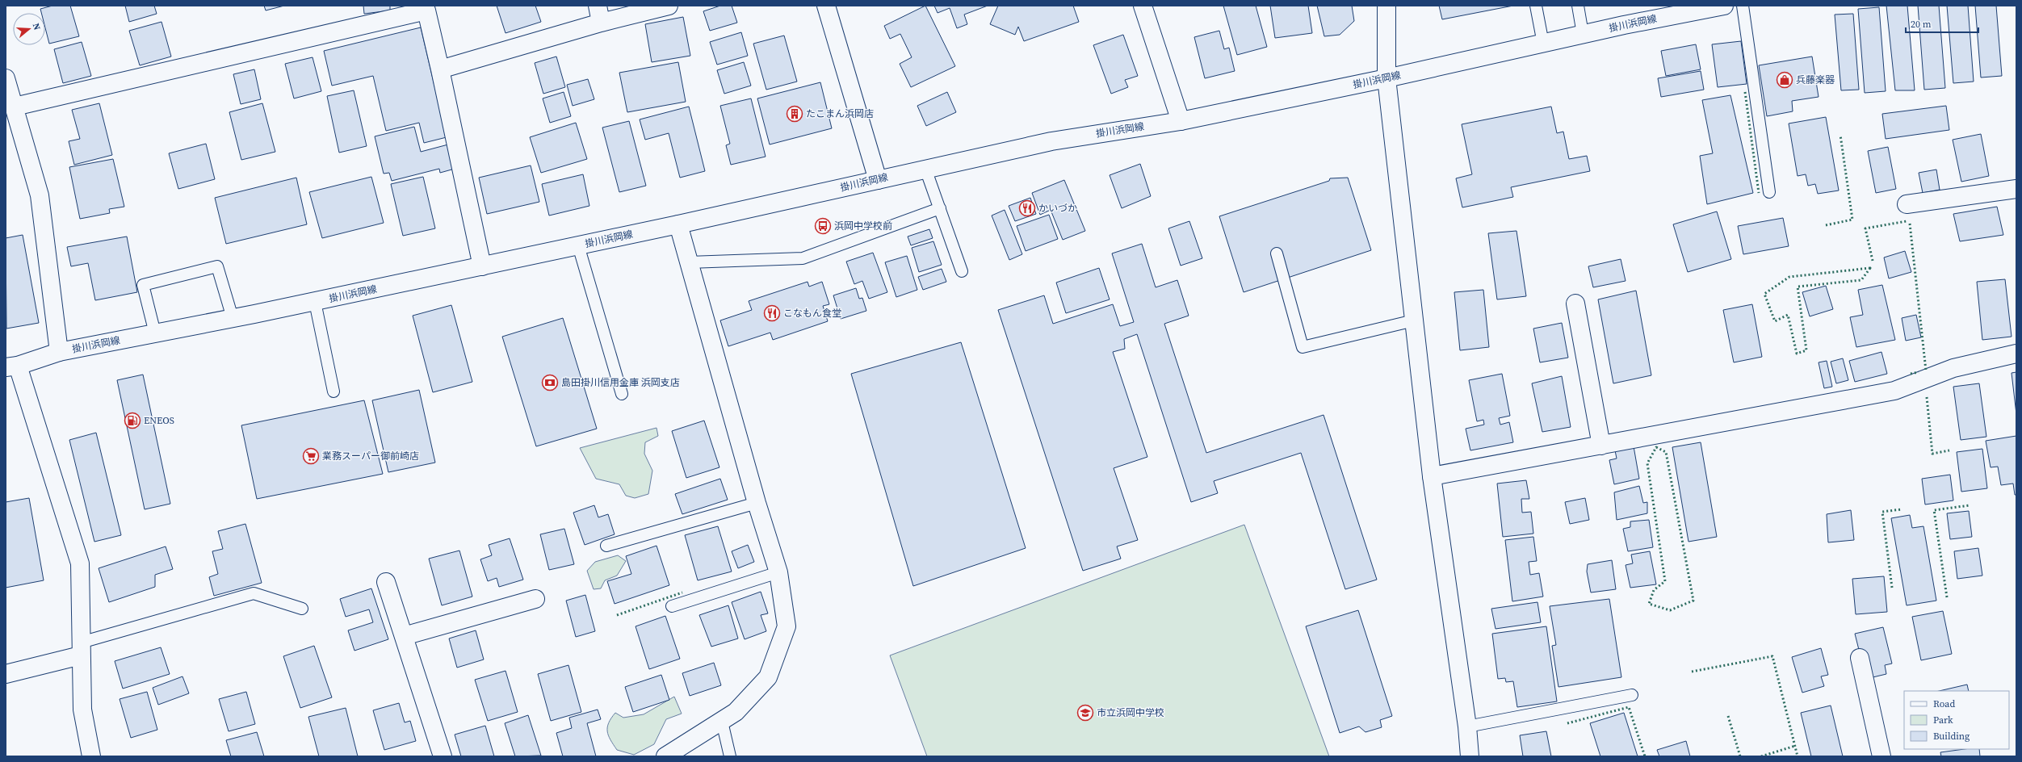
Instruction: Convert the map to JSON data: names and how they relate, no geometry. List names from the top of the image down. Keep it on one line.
{"streets":{"street":["掛川浜岡線"]},"places":{"shop":["兵藤楽器"],"building":["たこまん浜岡店"],"restaurant":["かいづか","こなもん食堂"],"bus stop":["浜岡中学校前"],"bank":["島田掛川信用金庫 浜岡支店"],"fuel station":["ENEOS"],"supermarket":["業務スーパー御前崎店"],"school or university":["市立浜岡中学校"]},"legend":["Road","Park","Building"],"scale_bar":"20 m","north":"right"}
